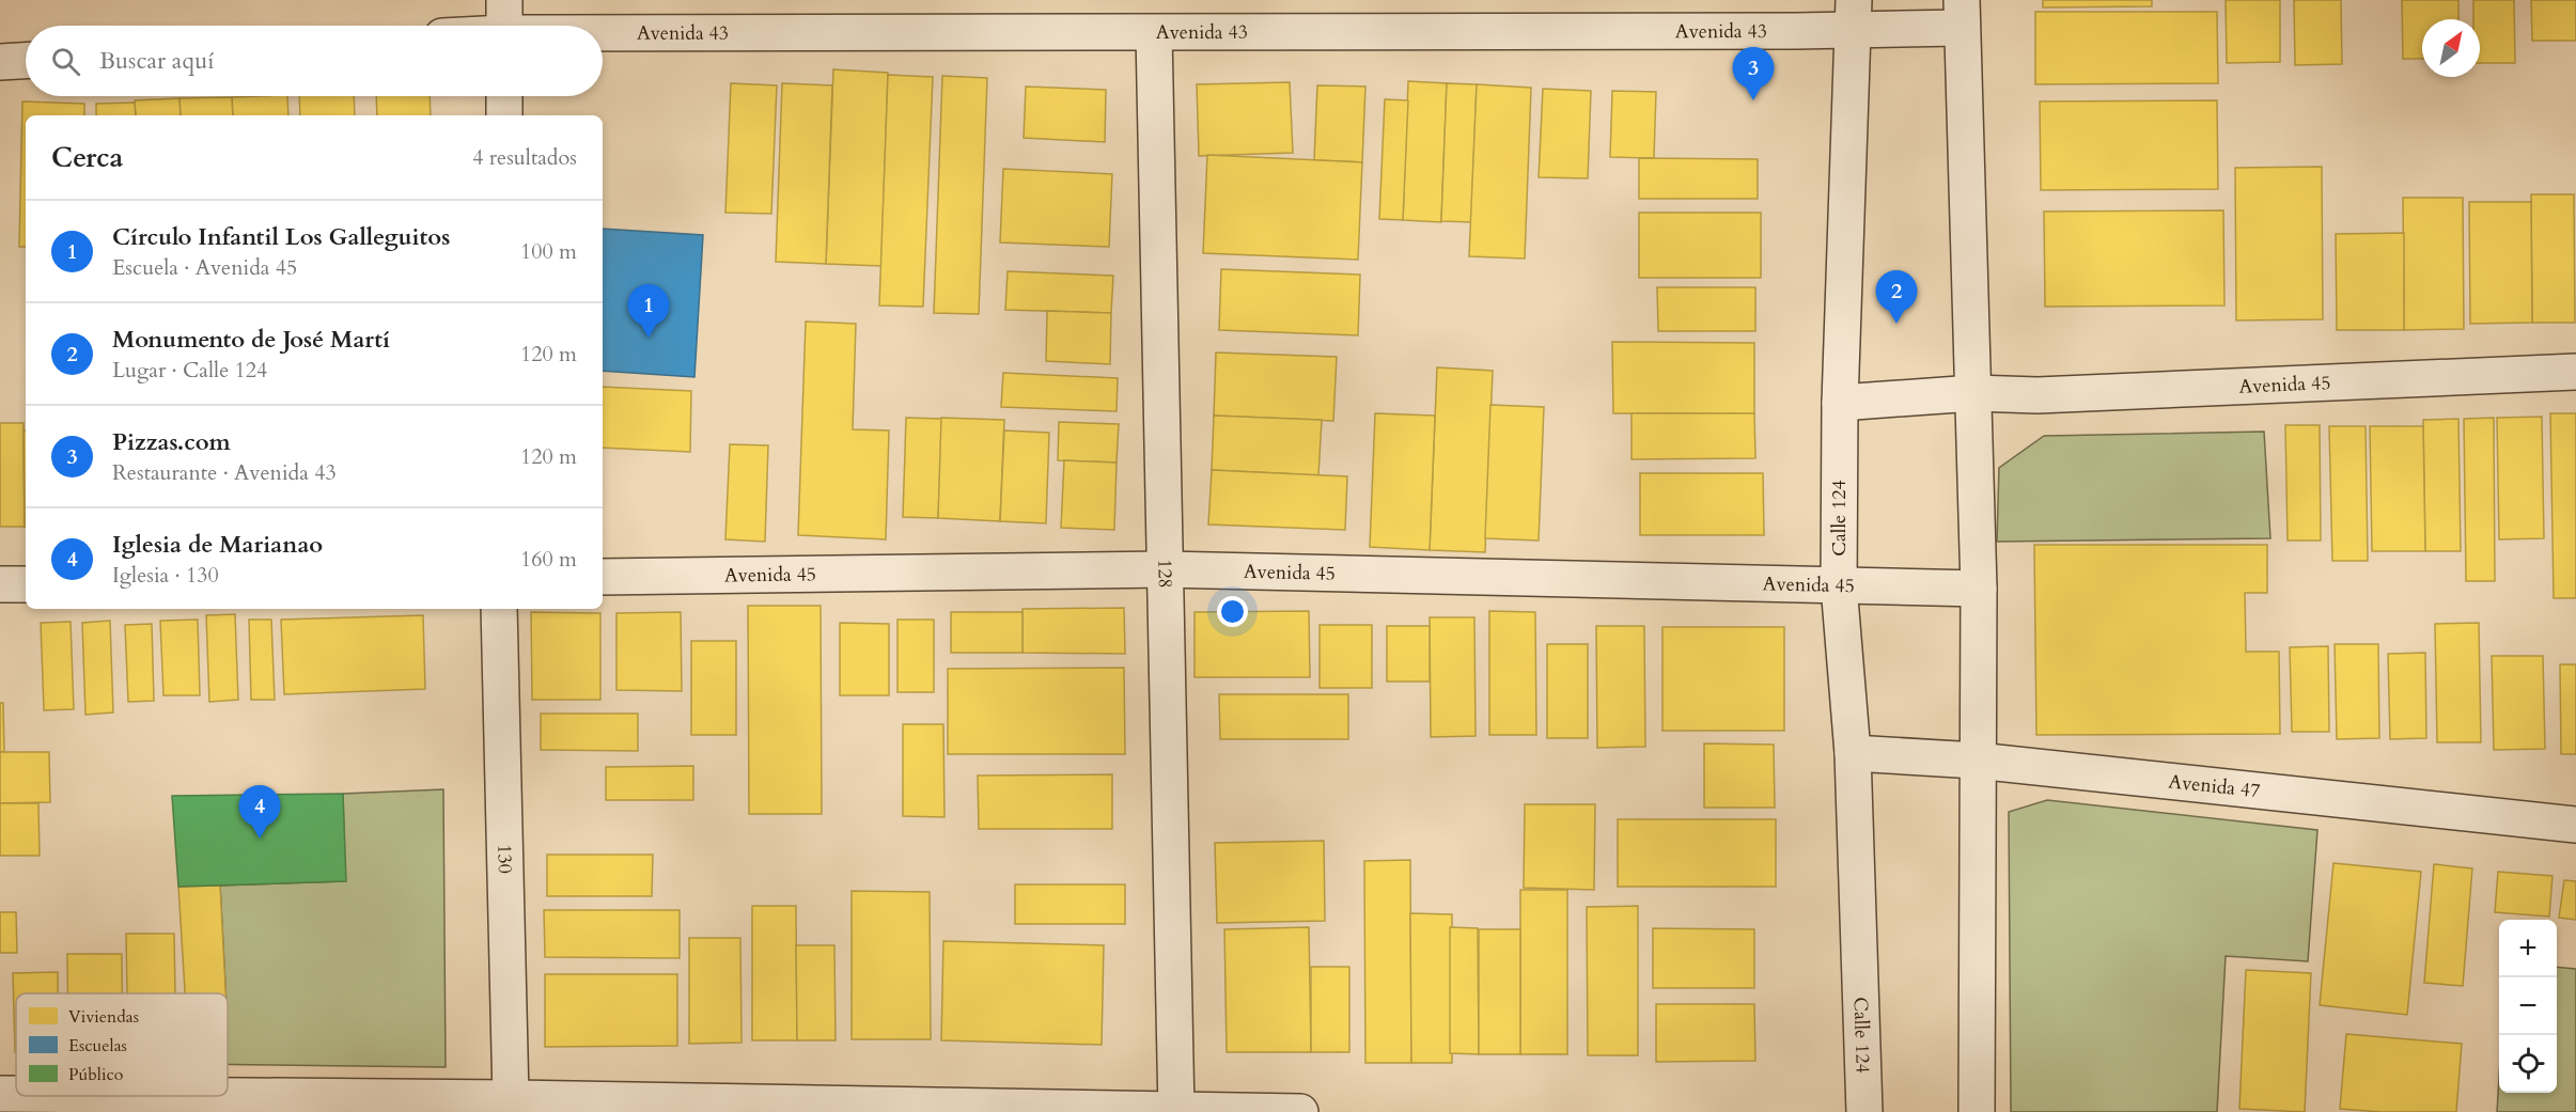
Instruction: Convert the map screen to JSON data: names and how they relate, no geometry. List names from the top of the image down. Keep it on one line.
{"streets":{"street":["Avenida 43","Avenida 45","Calle 124","128","Avenida 47","130"]},"crossings":[["Avenida 43","Calle 124"],["Avenida 43","128"],["Avenida 45","Calle 124"],["Avenida 45","128"],["Calle 124","Avenida 47"]],"legend":["Viviendas","Escuelas","Público"],"north":"top right","page":{"search":"Buscar aquí","pins":["3","2","1","4"],"heading":["Cerca","4 resultados"],"list":[{"mark":"1","name":"Círculo Infantil Los Galleguitos","note":"Escuela · Avenida 45","value":"100 m"},{"mark":"2","name":"Monumento de José Martí","note":"Lugar · Calle 124","value":"120 m"},{"mark":"3","name":"Pizzas.com","note":"Restaurante · Avenida 43","value":"120 m"},{"mark":"4","name":"Iglesia de Marianao","note":"Iglesia · 130","value":"160 m"}],"map_buttons":["+","−"]}}
